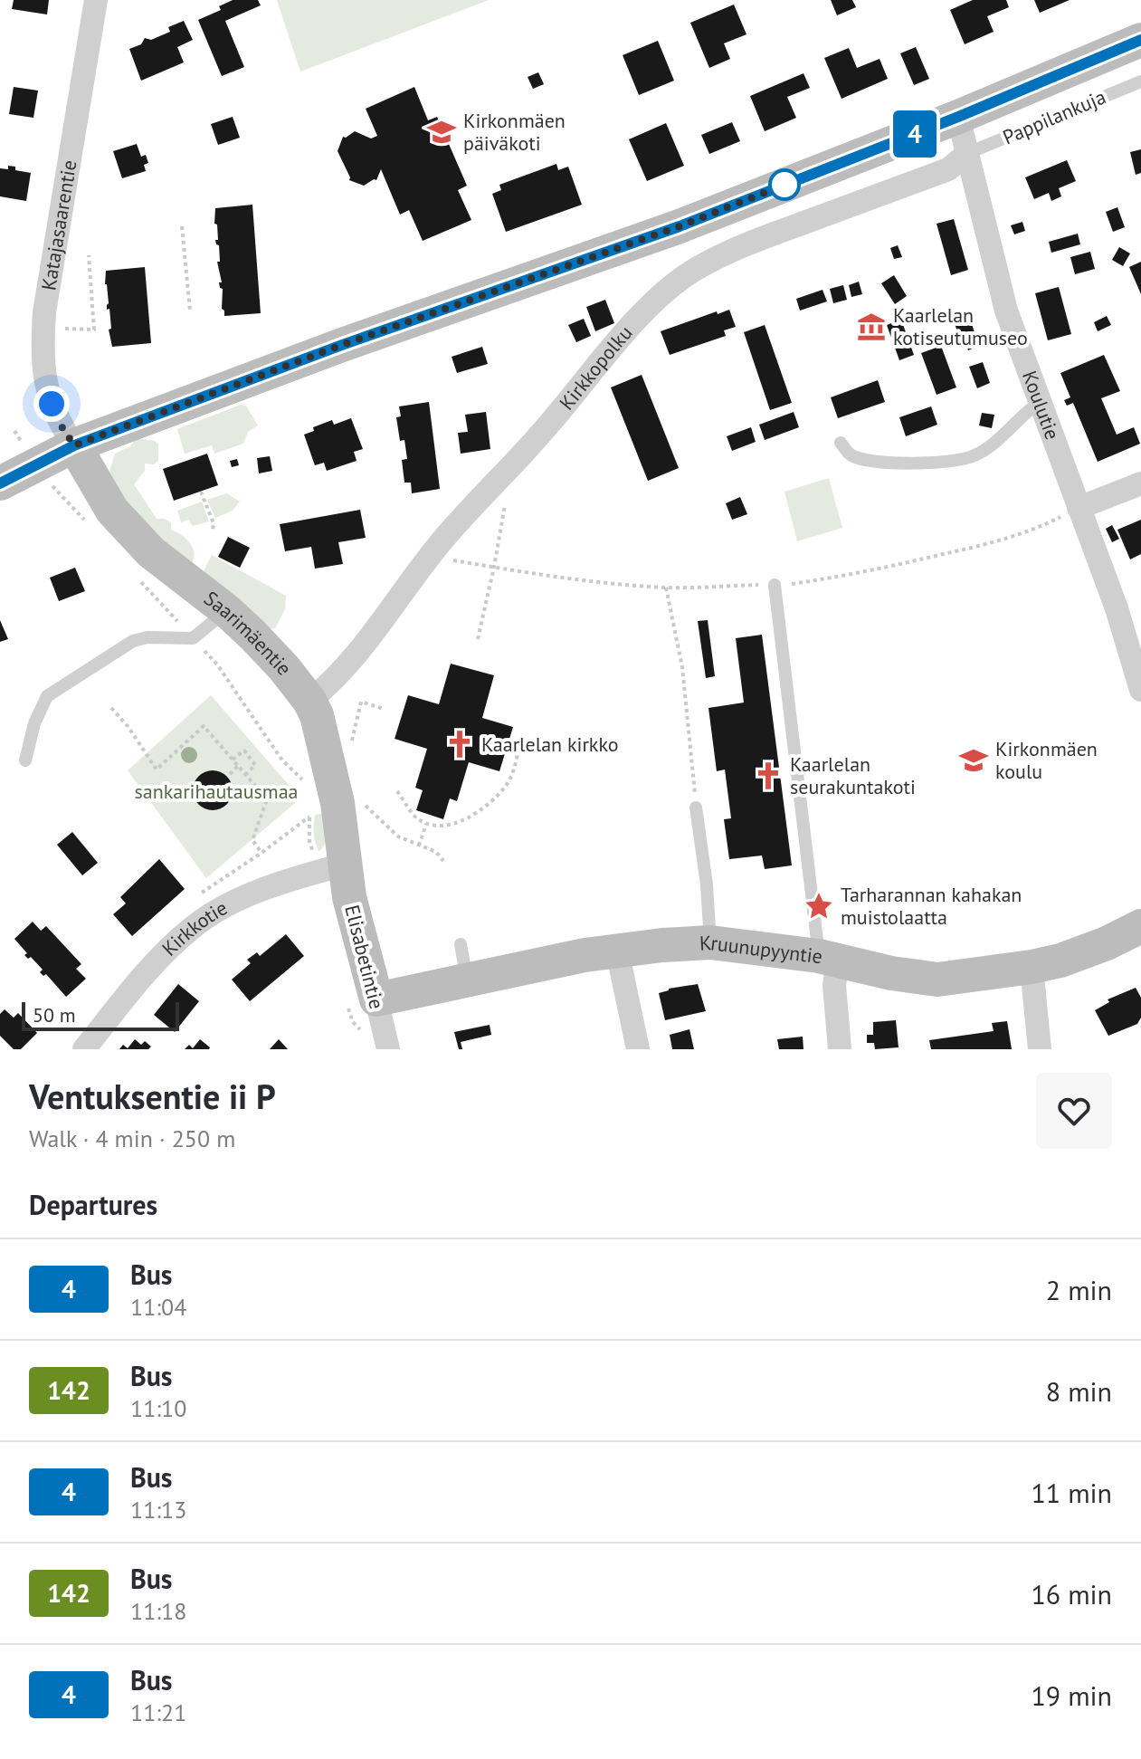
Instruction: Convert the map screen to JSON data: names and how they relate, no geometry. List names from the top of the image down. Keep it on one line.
{"streets":{"street":["Katajasaarentie","Kirkkopolku","Koulutie","Saarimäentie","Kirkkotie","Kruunupyyntie","Elisabetintie"],"lane":["Pappilankuja"]},"crossings":[["Pappilankuja","Kirkkopolku"],["Pappilankuja","Koulutie"],["Katajasaarentie","Saarimäentie"],["Kirkkopolku","Koulutie"],["Kirkkopolku","Saarimäentie"],["Saarimäentie","Kirkkotie"],["Saarimäentie","Elisabetintie"],["Kirkkotie","Elisabetintie"],["Kruunupyyntie","Elisabetintie"]],"parks":["sankarihautausmaa"],"places":{"school or university":["Kirkonmäen päiväkoti","Kirkonmäen koulu"],"museum":["Kaarlelan kotiseutumuseo"],"church":["Kaarlelan kirkko","Kaarlelan seurakuntakoti"],"place":["Tarharannan kahakan muistolaatta"]},"lines":["bus line 4"],"scale_bar":"50 m","page":{"on_map":"4","scale":"50 m","heading":[["Ventuksentie ii P","Walk · 4 min · 250 m"],"Departures"],"list":[{"mark":"4","name":"Bus","note":"11:04","value":"2 min"},{"mark":"142","name":"Bus","note":"11:10","value":"8 min"},{"mark":"4","name":"Bus","note":"11:13","value":"11 min"},{"mark":"142","name":"Bus","note":"11:18","value":"16 min"},{"mark":"4","name":"Bus","note":"11:21","value":"19 min"}]}}
